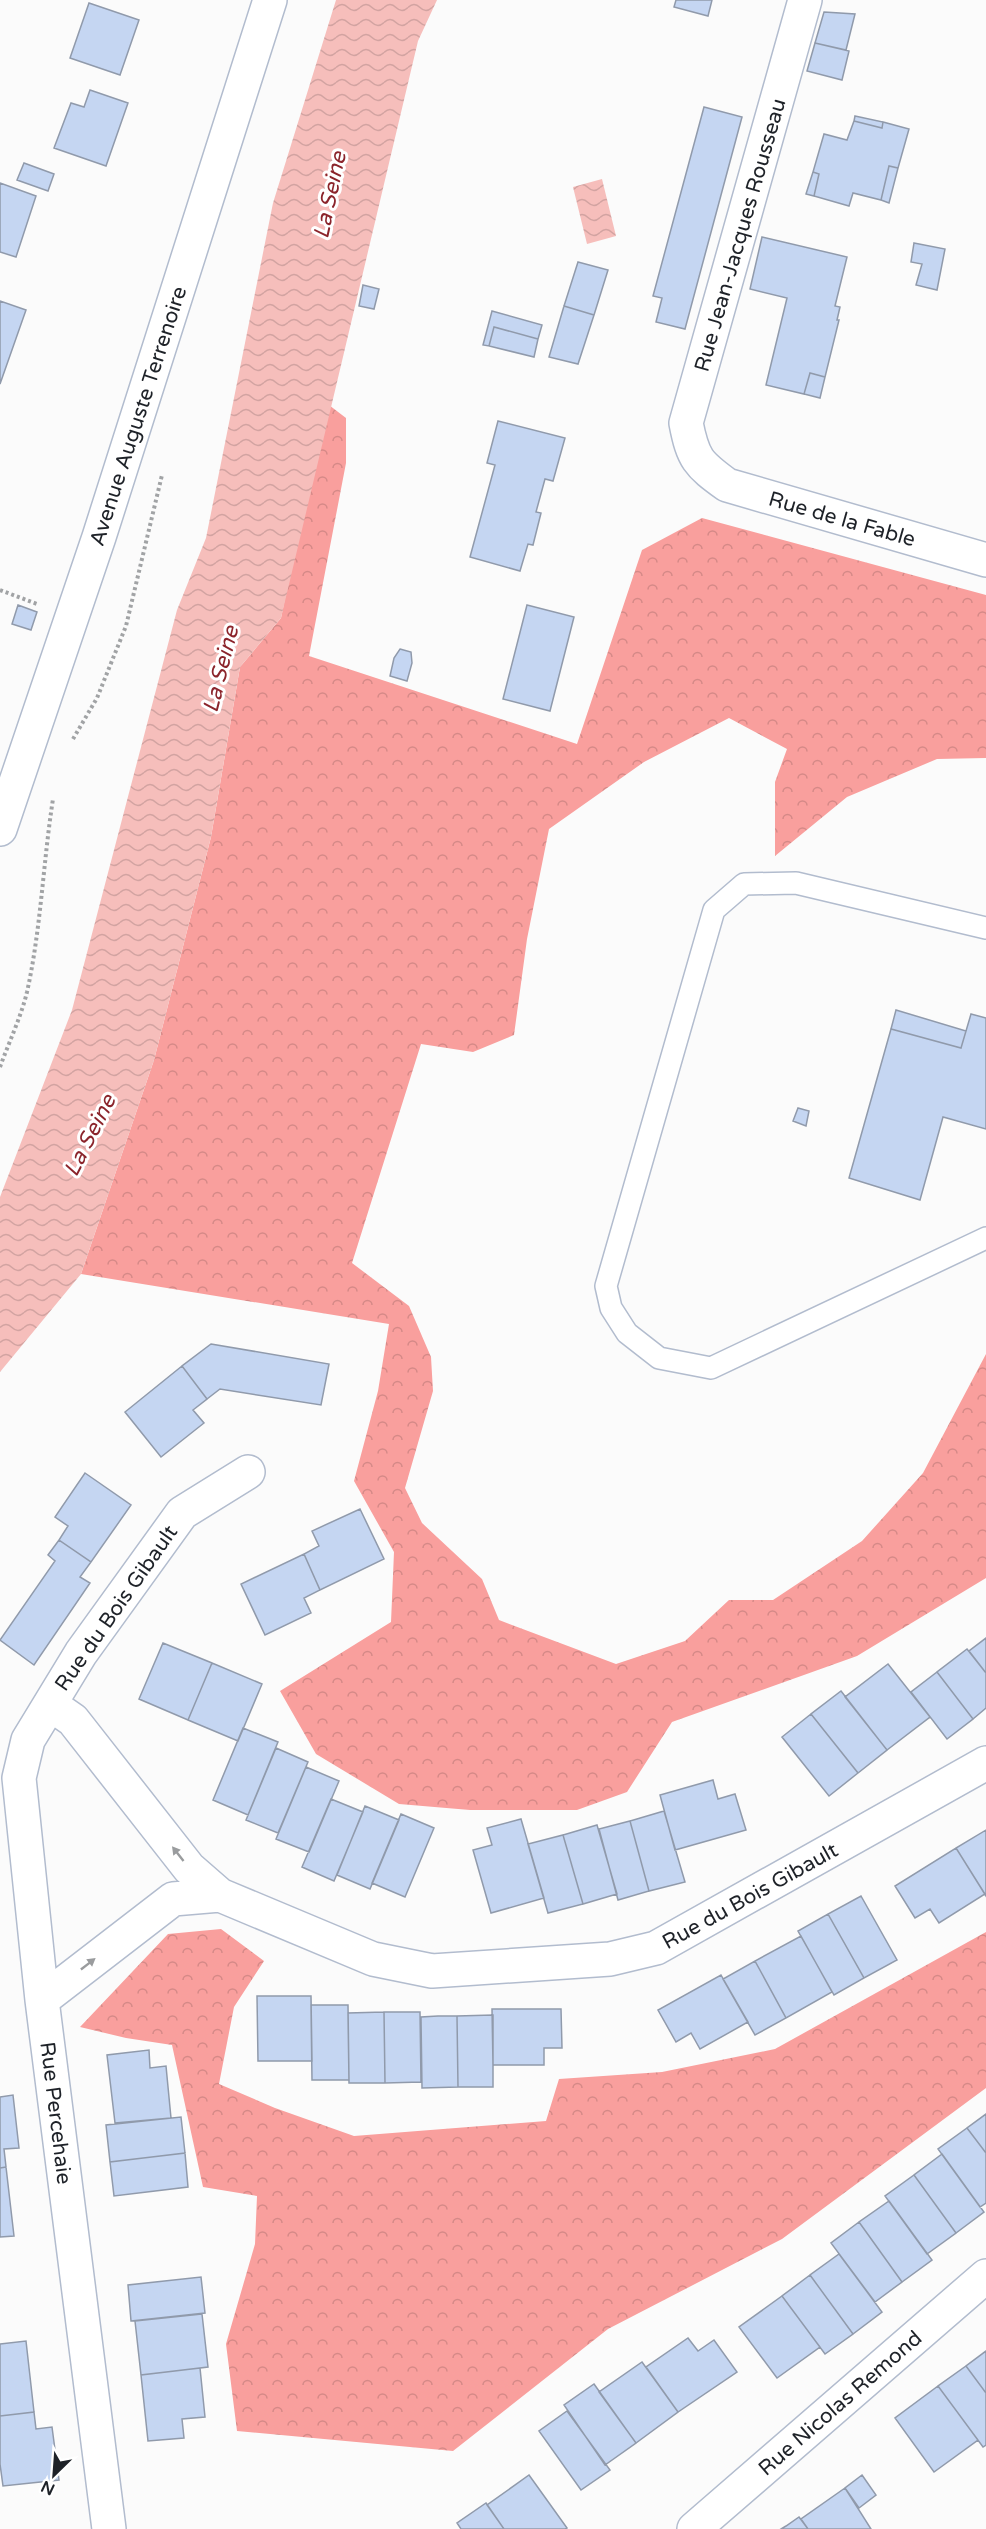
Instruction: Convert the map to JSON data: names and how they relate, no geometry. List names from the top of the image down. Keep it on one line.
{"streets":{"street":["Rue Jean-Jacques Rousseau","Avenue Auguste Terrenoire","Rue de la Fable","Rue du Bois Gibault","Rue Percehaie","Rue Nicolas Remond"]},"crossings":[["Rue Jean-Jacques Rousseau","Rue de la Fable"],["Rue du Bois Gibault","Rue Percehaie"]],"water":["La Seine"],"north":"bottom left"}
